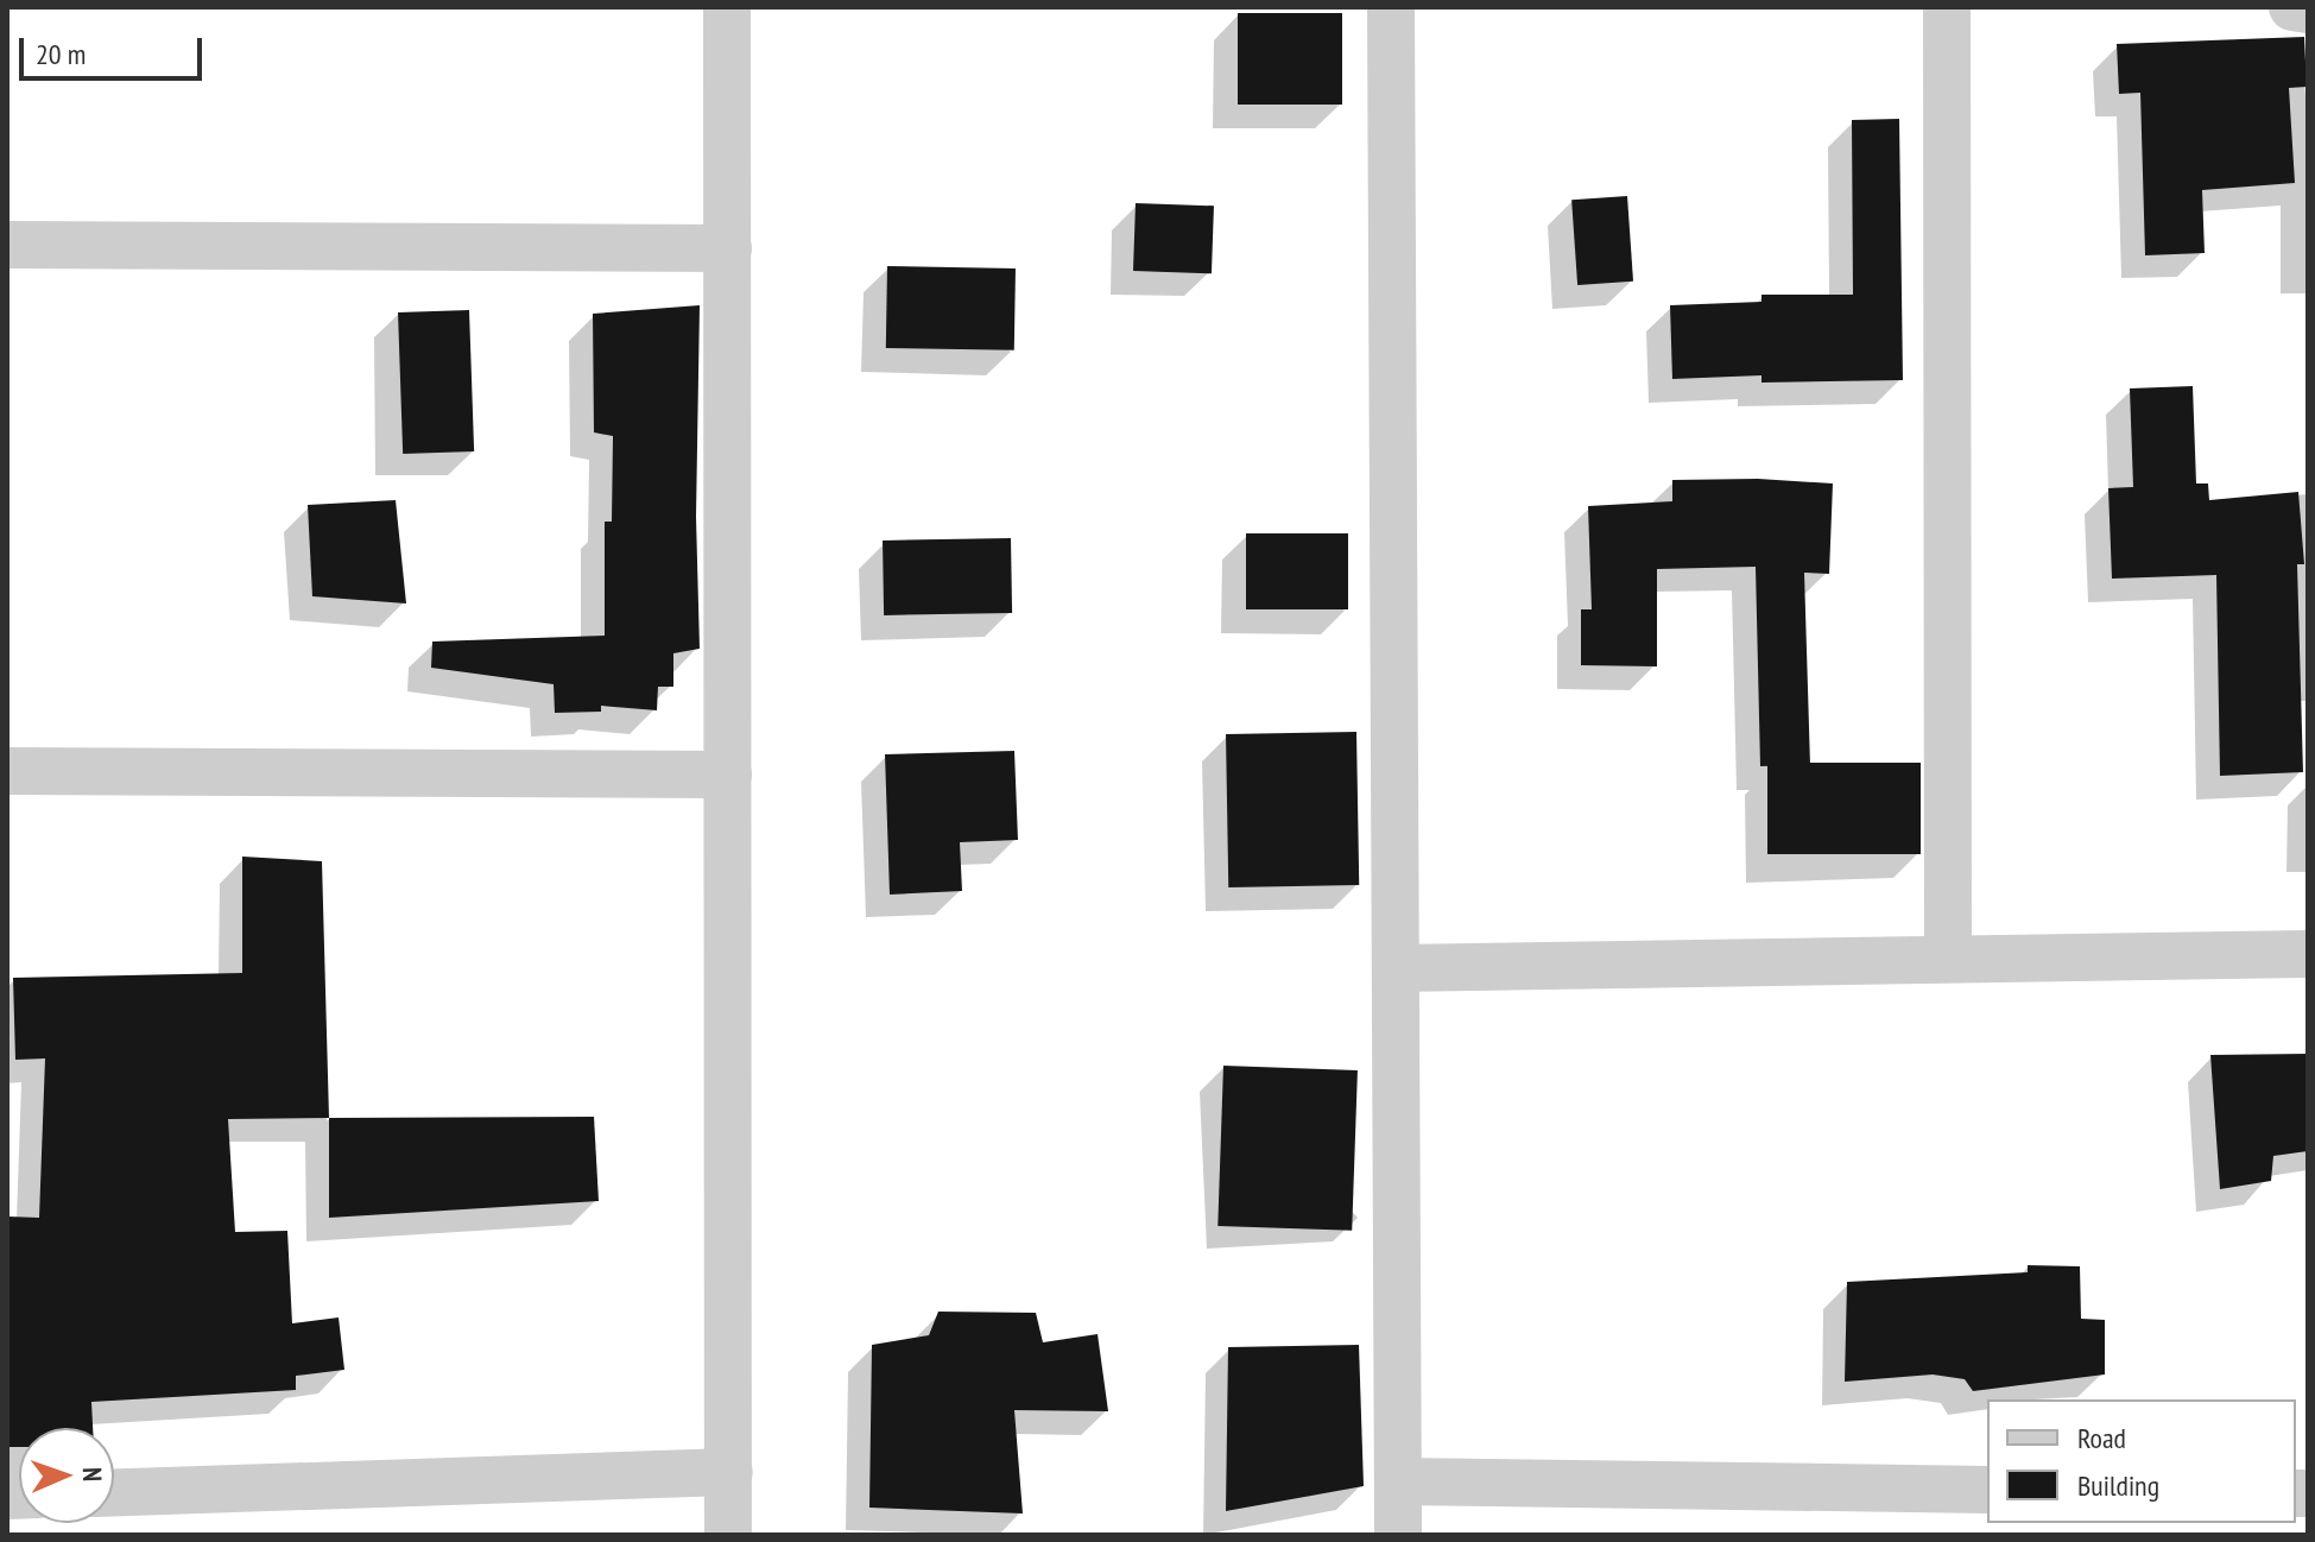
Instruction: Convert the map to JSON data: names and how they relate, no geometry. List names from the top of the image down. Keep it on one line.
{"legend":["Road","Building"],"scale_bar":"20 m","north":"right"}
